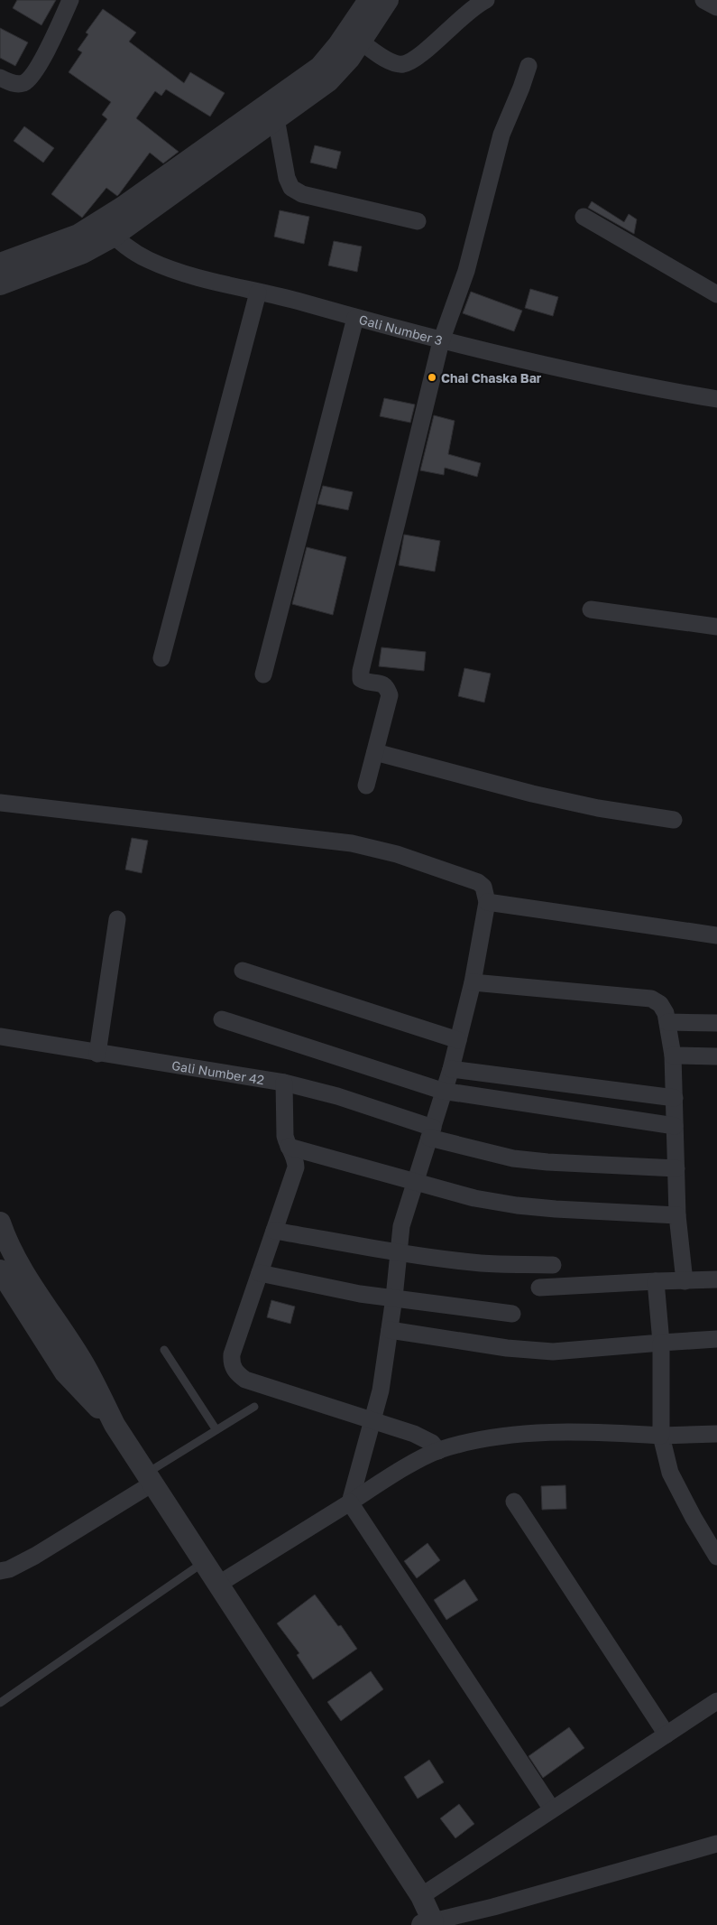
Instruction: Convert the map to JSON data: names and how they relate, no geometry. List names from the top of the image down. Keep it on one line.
{"streets":{"street":["Gali Number 3","Gali Number 42"]},"places":["Chai Chaska Bar"]}
